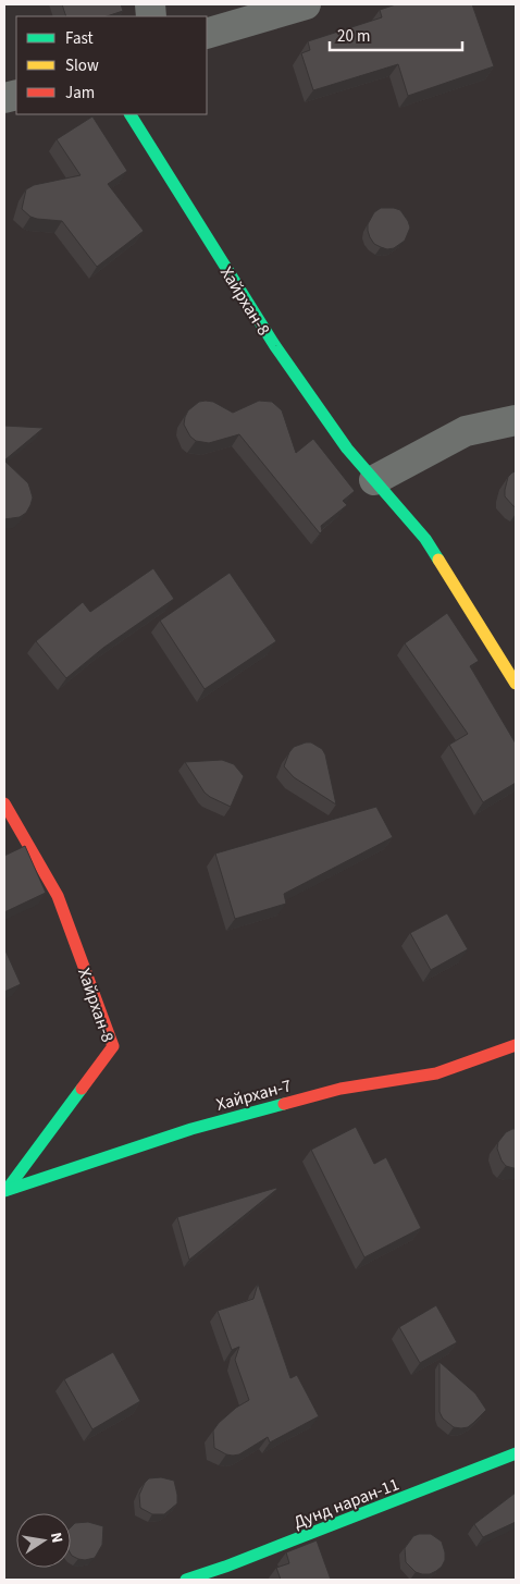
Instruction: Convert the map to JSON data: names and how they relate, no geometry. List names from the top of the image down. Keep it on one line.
{"streets":{"street":["Хайрхан-8","Хайрхан-7","Дунд наран-11"]},"crossings":[["Хайрхан-8","Хайрхан-7"]],"legend":["Fast","Slow","Jam"],"scale_bar":"20 m","north":"right"}
